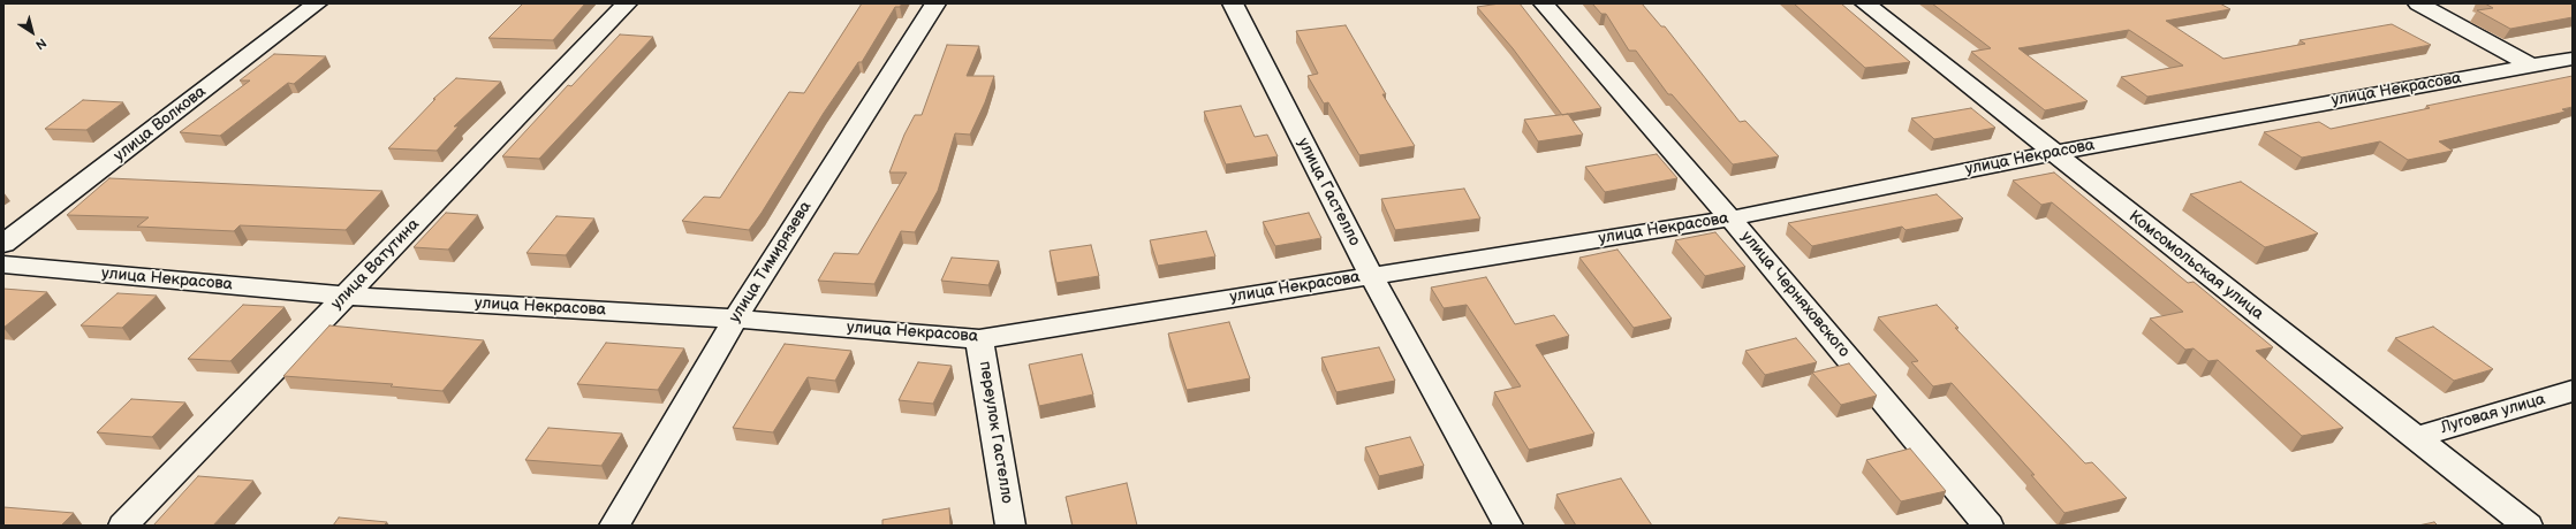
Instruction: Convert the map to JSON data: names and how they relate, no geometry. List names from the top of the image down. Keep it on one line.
{"streets":{"street":["улица Некрасова","улица Волкова","улица Гастелло","улица Тимирязева","улица Ватутина","Комсомольская улица","улица Черняховского","Луговая улица","переулок Гастелло"]},"crossings":[["улица Некрасова","улица Гастелло"],["улица Некрасова","улица Тимирязева"],["улица Некрасова","улица Ватутина"],["улица Некрасова","Комсомольская улица"],["улица Некрасова","улица Черняховского"],["улица Некрасова","переулок Гастелло"],["Комсомольская улица","Луговая улица"]],"north":"bottom right"}
